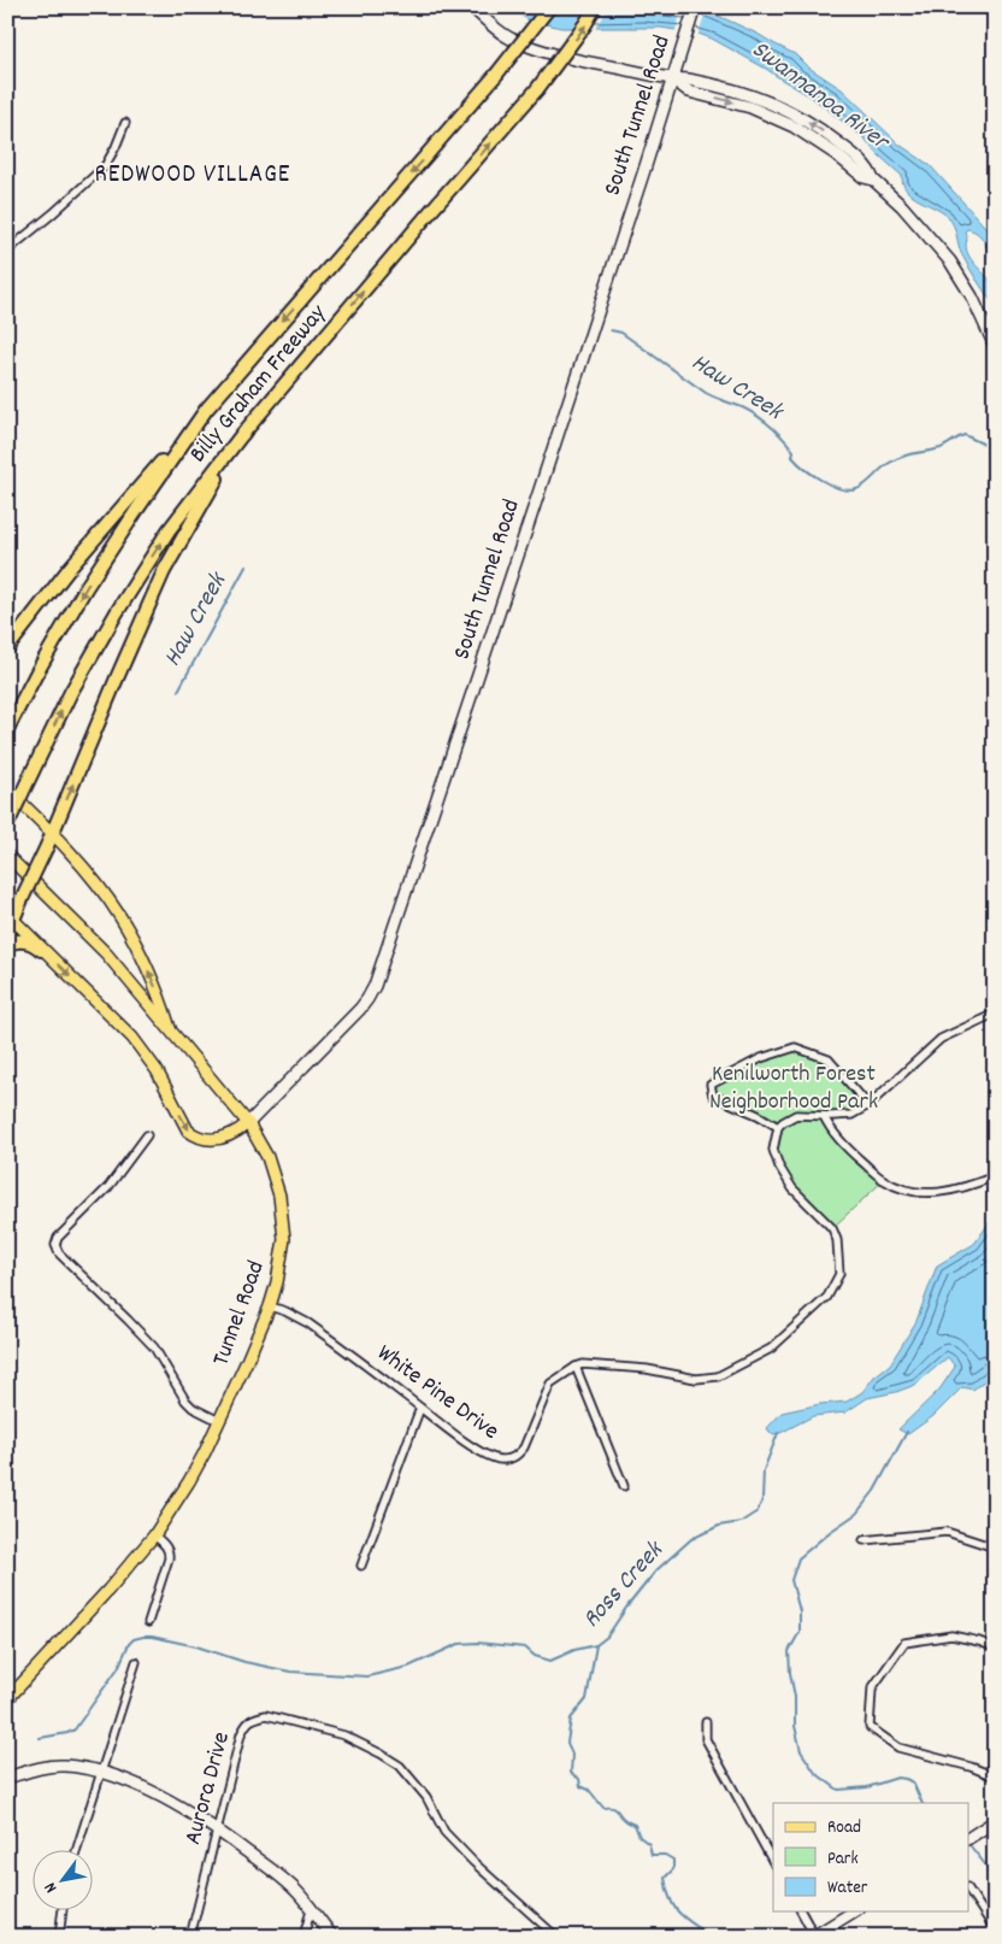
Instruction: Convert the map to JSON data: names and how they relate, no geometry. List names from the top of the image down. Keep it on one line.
{"streets":{"highway":["Billy Graham Freeway"],"main road":["South Tunnel Road","Tunnel Road"],"street":["White Pine Drive","Aurora Drive"]},"crossings":[["South Tunnel Road","Tunnel Road"],["Tunnel Road","White Pine Drive"]],"districts":["REDWOOD VILLAGE"],"water":["Swannanoa River","Haw Creek","Ross Creek"],"parks":["Kenilworth Forest Neighborhood Park"],"legend":["Road","Park","Water"],"north":"bottom left"}
